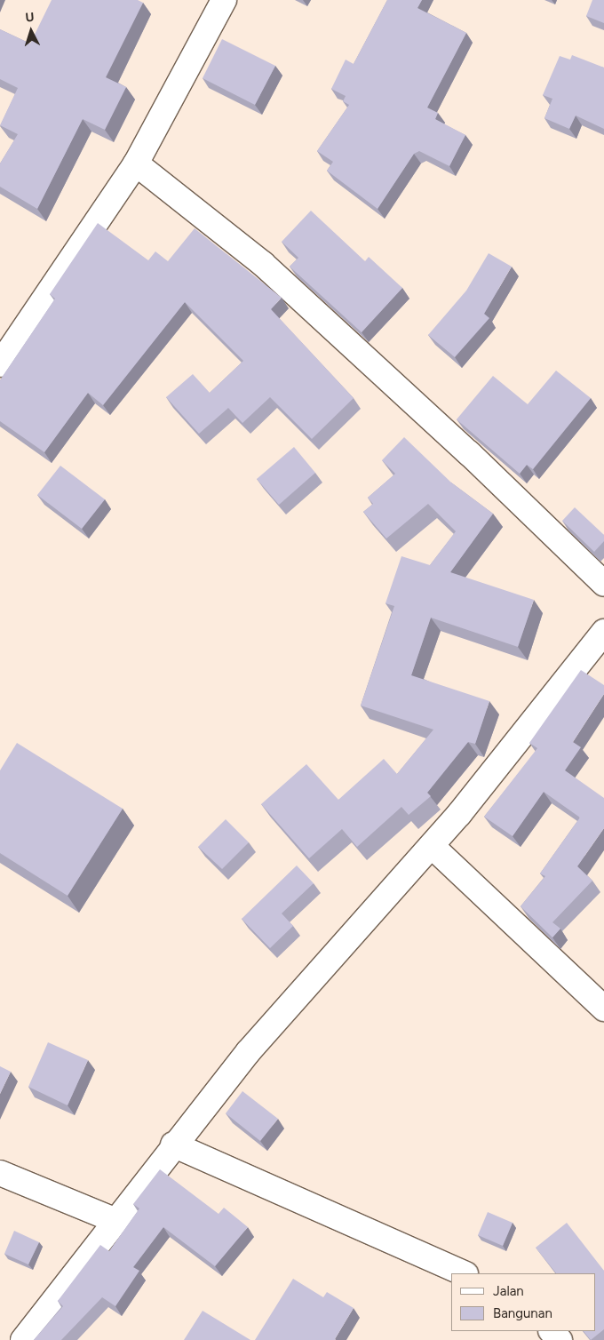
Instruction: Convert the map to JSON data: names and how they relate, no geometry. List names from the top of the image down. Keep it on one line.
{"legend":["Jalan","Bangunan"],"north":"top"}
